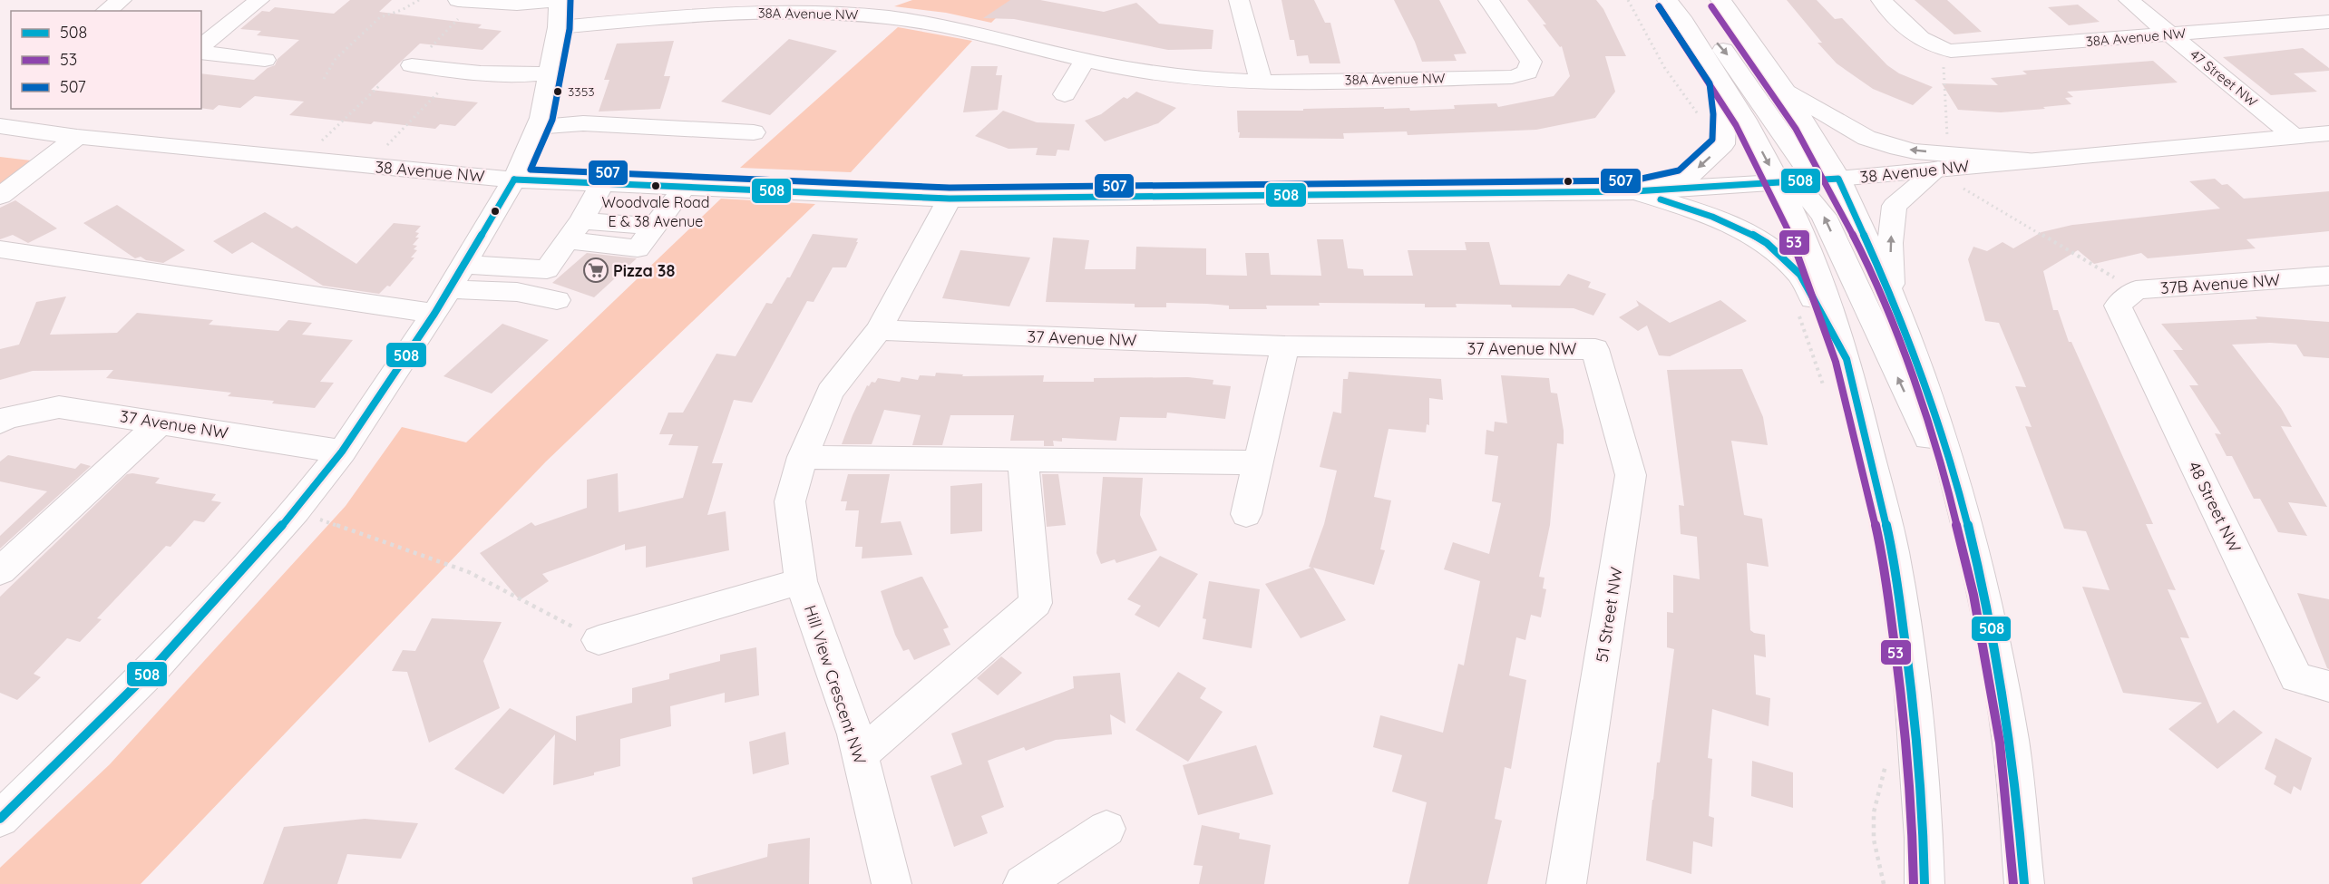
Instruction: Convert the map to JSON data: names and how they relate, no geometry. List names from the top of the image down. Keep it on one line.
{"streets":{"street":["38A Avenue NW","47 Street NW","38 Avenue NW","37B Avenue NW","37 Avenue NW","48 Street NW","51 Street NW","Hill View Crescent NW"]},"crossings":[["38A Avenue NW","47 Street NW"],["47 Street NW","38 Avenue NW"],["38 Avenue NW","Hill View Crescent NW"],["37B Avenue NW","48 Street NW"],["37 Avenue NW","51 Street NW"],["37 Avenue NW","Hill View Crescent NW"]],"places":{"other":["3353","Woodvale Road E & 38 Avenue"],"supermarket":["Pizza 38"]},"lines":["transit line 507","transit line 53","transit line 508"],"legend":["508","53","507"]}
